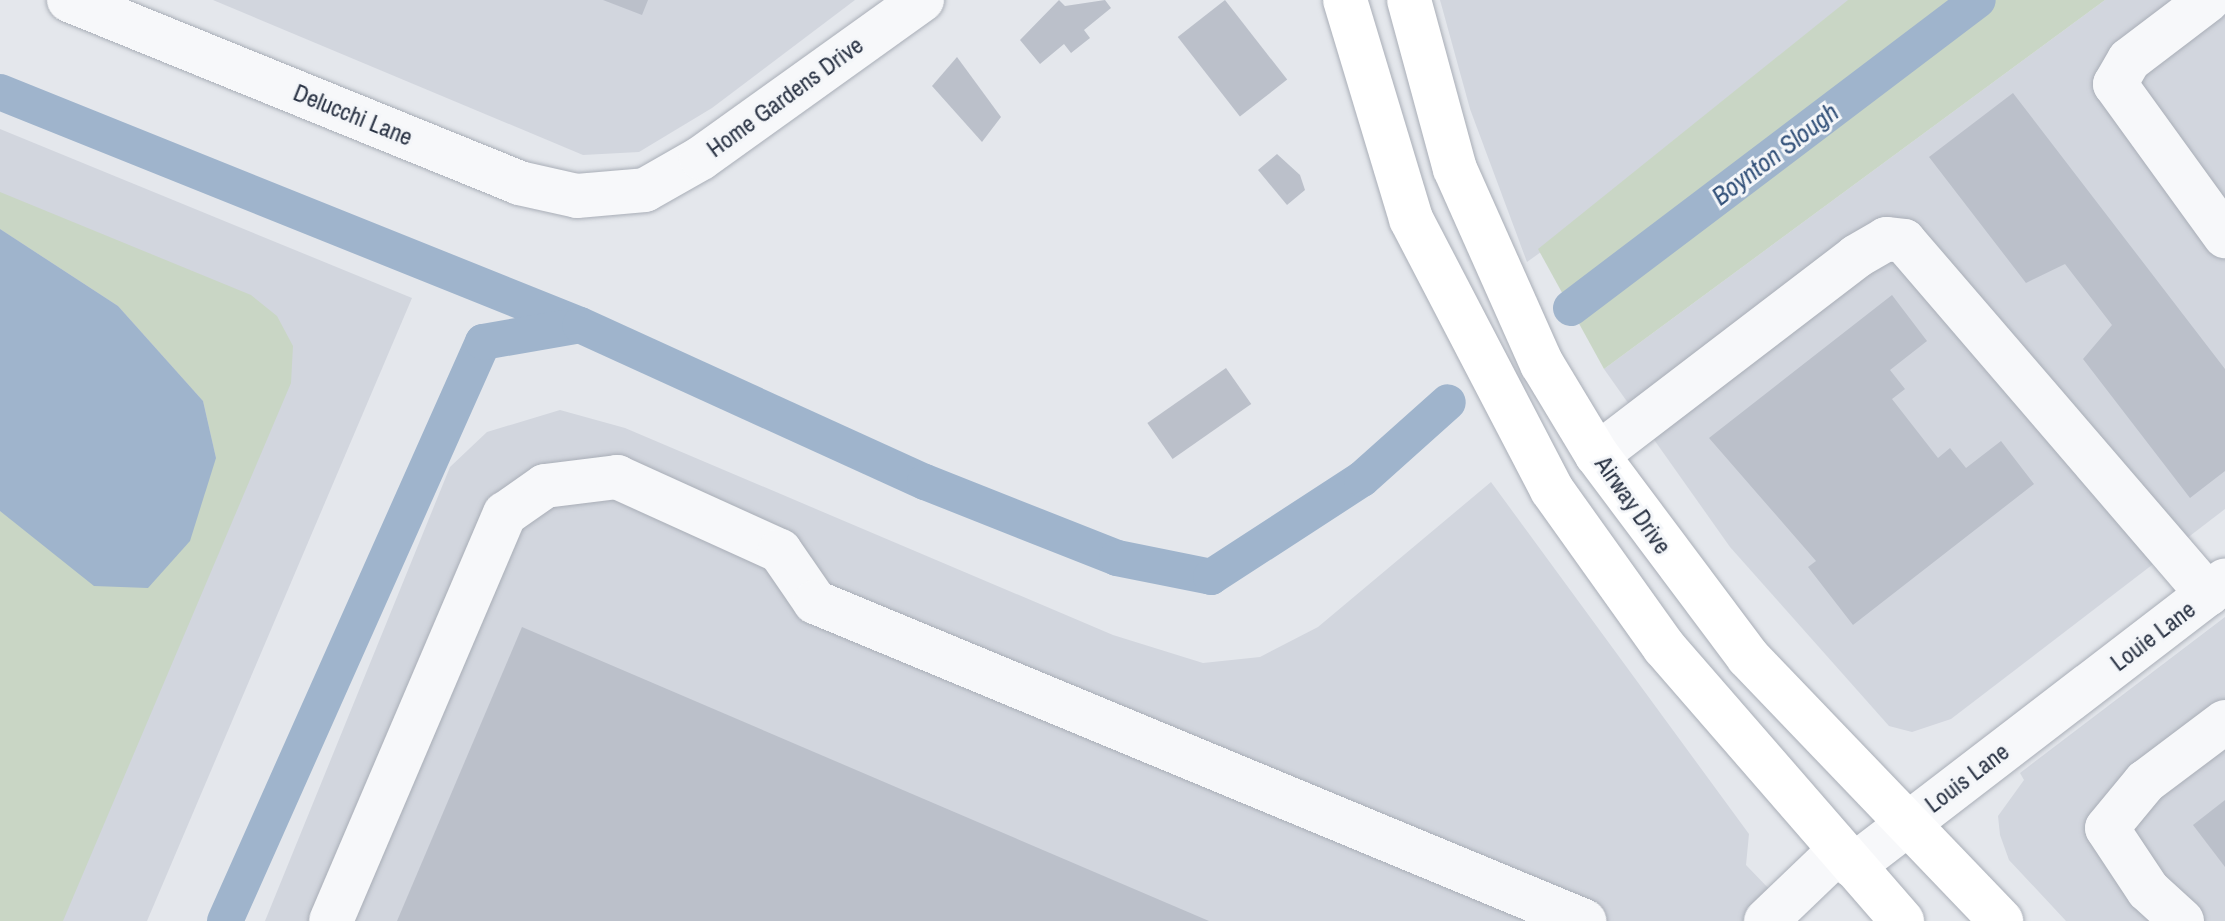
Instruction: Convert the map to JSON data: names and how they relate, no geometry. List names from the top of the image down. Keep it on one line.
{"streets":{"main road":["Airway Drive"],"street":["Home Gardens Drive","Delucchi Lane","Louie Lane","Louis Lane"]},"crossings":[["Home Gardens Drive","Delucchi Lane"],["Airway Drive","Louis Lane"],["Louie Lane","Louis Lane"]],"water":["Boynton Slough"]}
